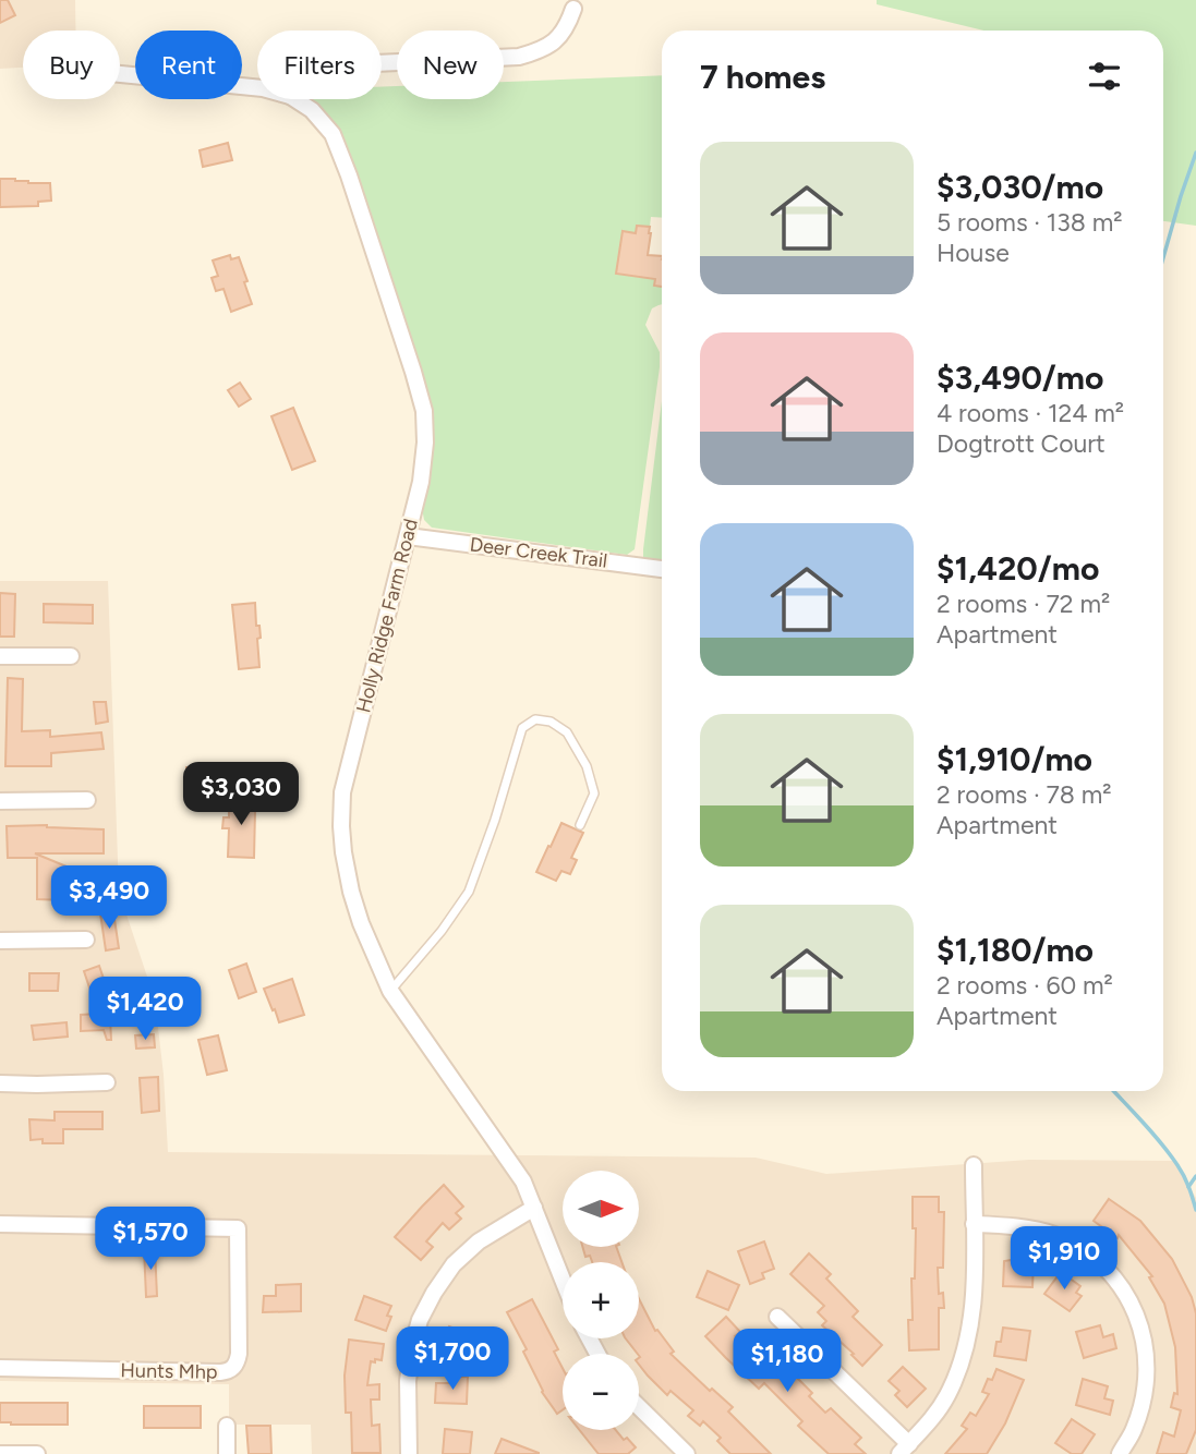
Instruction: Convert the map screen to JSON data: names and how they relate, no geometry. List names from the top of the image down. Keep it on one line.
{"streets":{"street":["Deer Creek Trail","Holly Ridge Farm Road","Hunts Mhp"]},"crossings":[["Deer Creek Trail","Holly Ridge Farm Road"]],"north":"right","page":{"chip":["Buy","Rent","Filters","New"],"heading":"7 homes","list":[{"name":"$3,030/mo","note":"5 rooms · 138 m² · House"},{"name":"$3,490/mo","note":"4 rooms · 124 m² · Dogtrott Court"},{"name":"$1,420/mo","note":"2 rooms · 72 m² · Apartment"},{"name":"$1,910/mo","note":"2 rooms · 78 m² · Apartment"},{"name":"$1,180/mo","note":"2 rooms · 60 m² · Apartment"}],"price":["$3,030","$3,490","$1,420","$1,570","$1,910","$1,700","$1,180"],"map_buttons":["+","−"]}}
